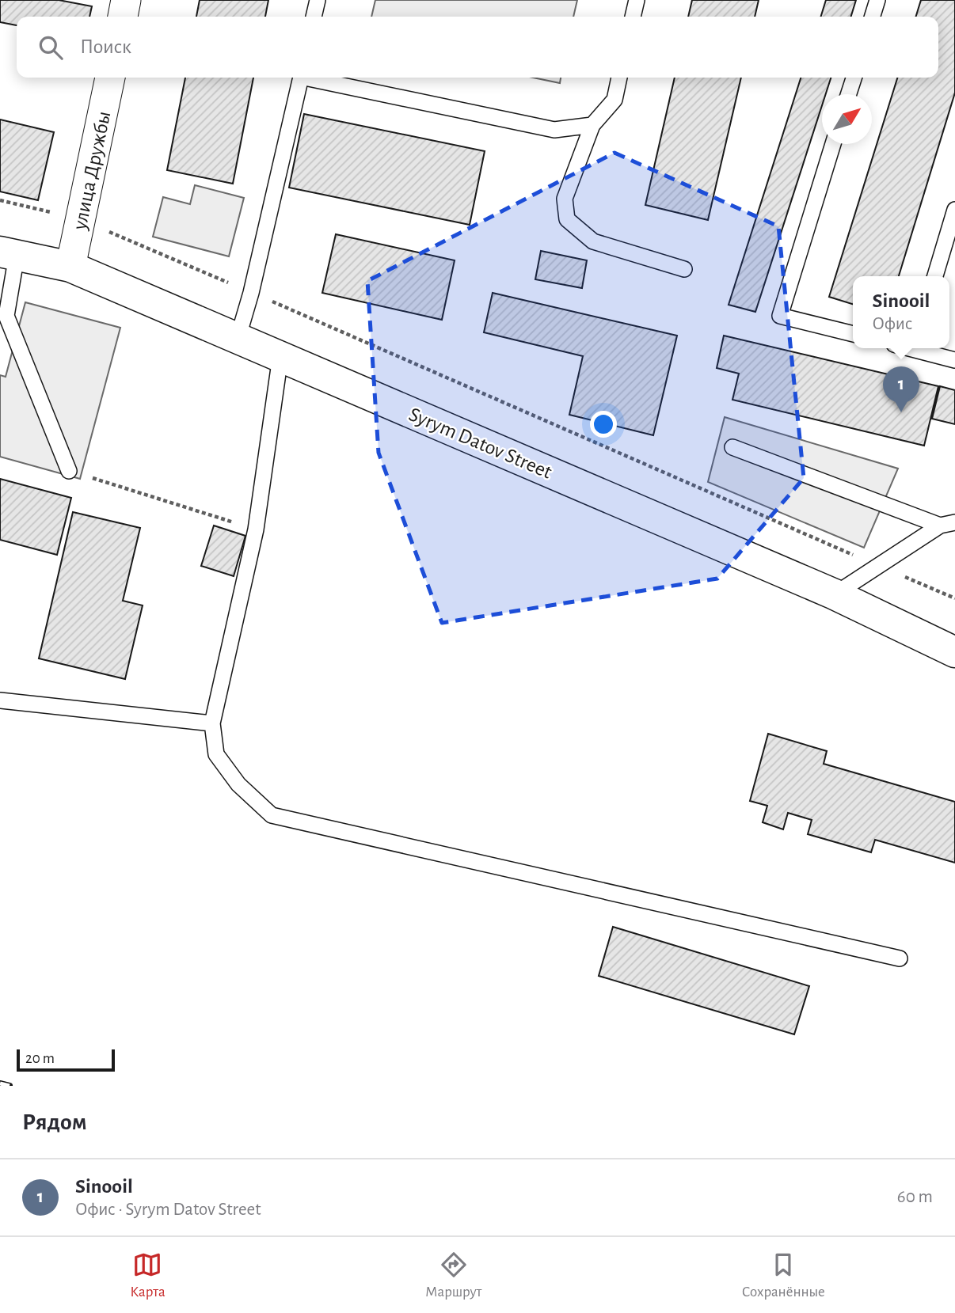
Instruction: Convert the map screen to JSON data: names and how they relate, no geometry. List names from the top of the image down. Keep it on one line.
{"streets":{"main road":["Syrym Datov Street"],"street":["улица Дружбы"]},"crossings":[["улица Дружбы","Syrym Datov Street"]],"scale_bar":"20 m","north":"top right","page":{"search":"Поиск","popup":["Sinooil","Офис"],"pins":"1","scale":"20 m","heading":"Рядом","list":[{"mark":"1","name":"Sinooil","note":"Офис · Syrym Datov Street","value":"60 m"}],"nav":["Карта","Маршрут","Сохранённые"]}}
